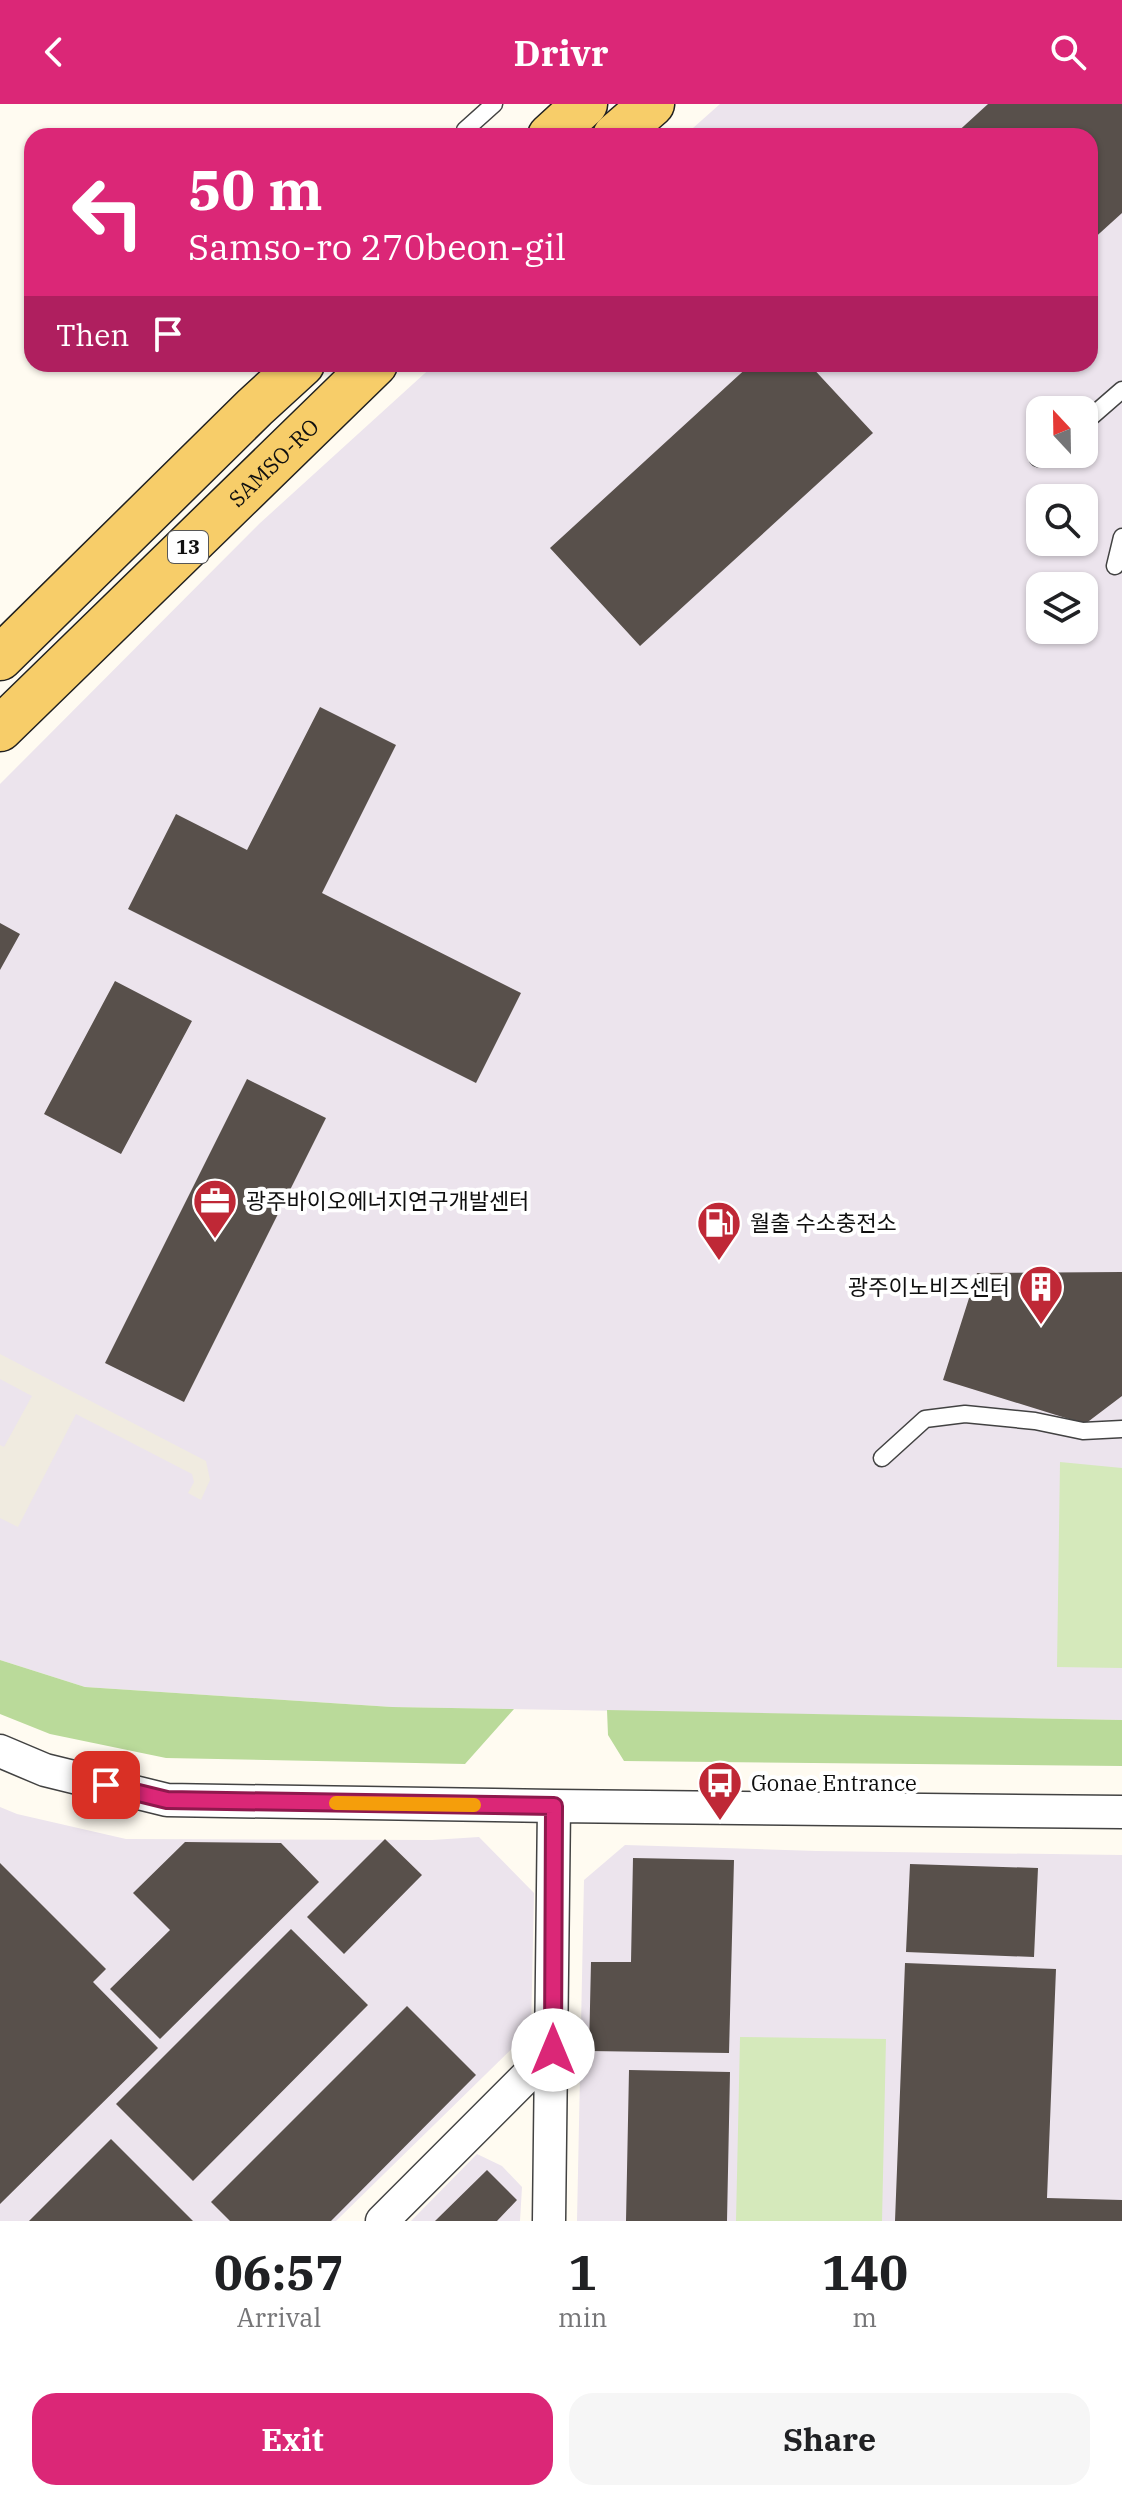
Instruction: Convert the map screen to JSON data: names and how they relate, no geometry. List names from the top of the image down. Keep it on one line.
{"streets":{"main road":["SAMSO-RO","13"]},"places":{"office":["광주바이오에너지연구개발센터"],"fuel station":["월출 수소충전소"],"building":["광주이노비즈센터"],"bus stop":["Gonae Entrance"]},"north":"top","page":{"header":"Drivr","turn":["50 m","Samso-ro 270beon-gil"],"then":"Then","eta":["06:57","Arrival","1","min","140","m"],"buttons":["Exit","Share"]}}
